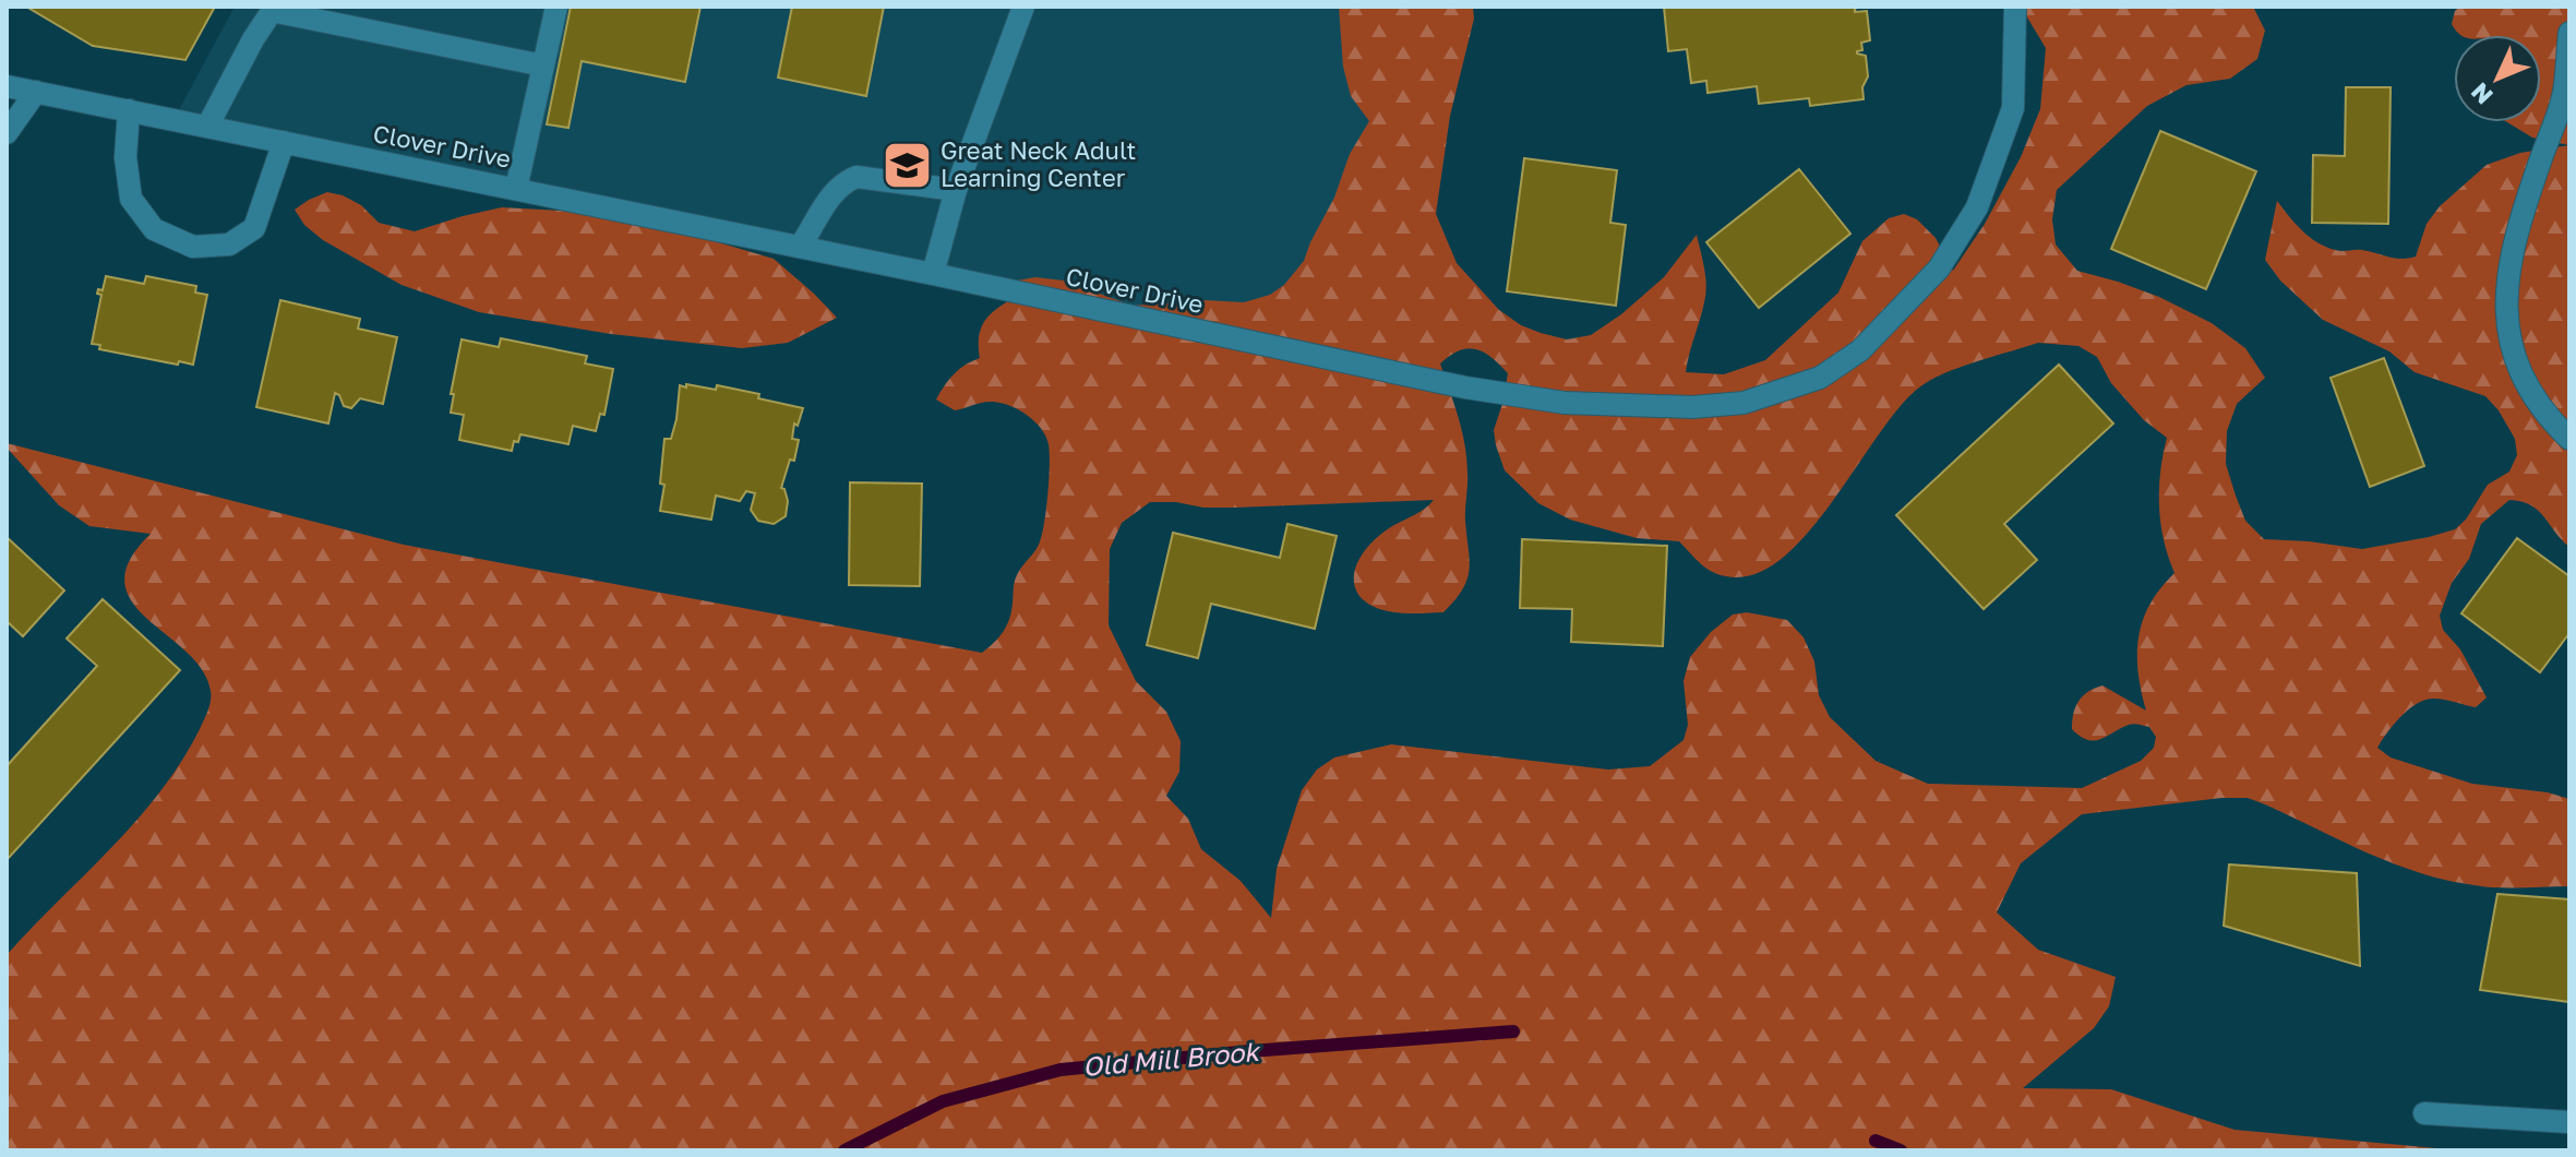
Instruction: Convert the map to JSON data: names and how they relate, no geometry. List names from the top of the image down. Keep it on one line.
{"streets":{"street":["Clover Drive"]},"water":["Old Mill Brook"],"places":{"school or university":["Great Neck Adult Learning Center"]},"north":"bottom left"}
